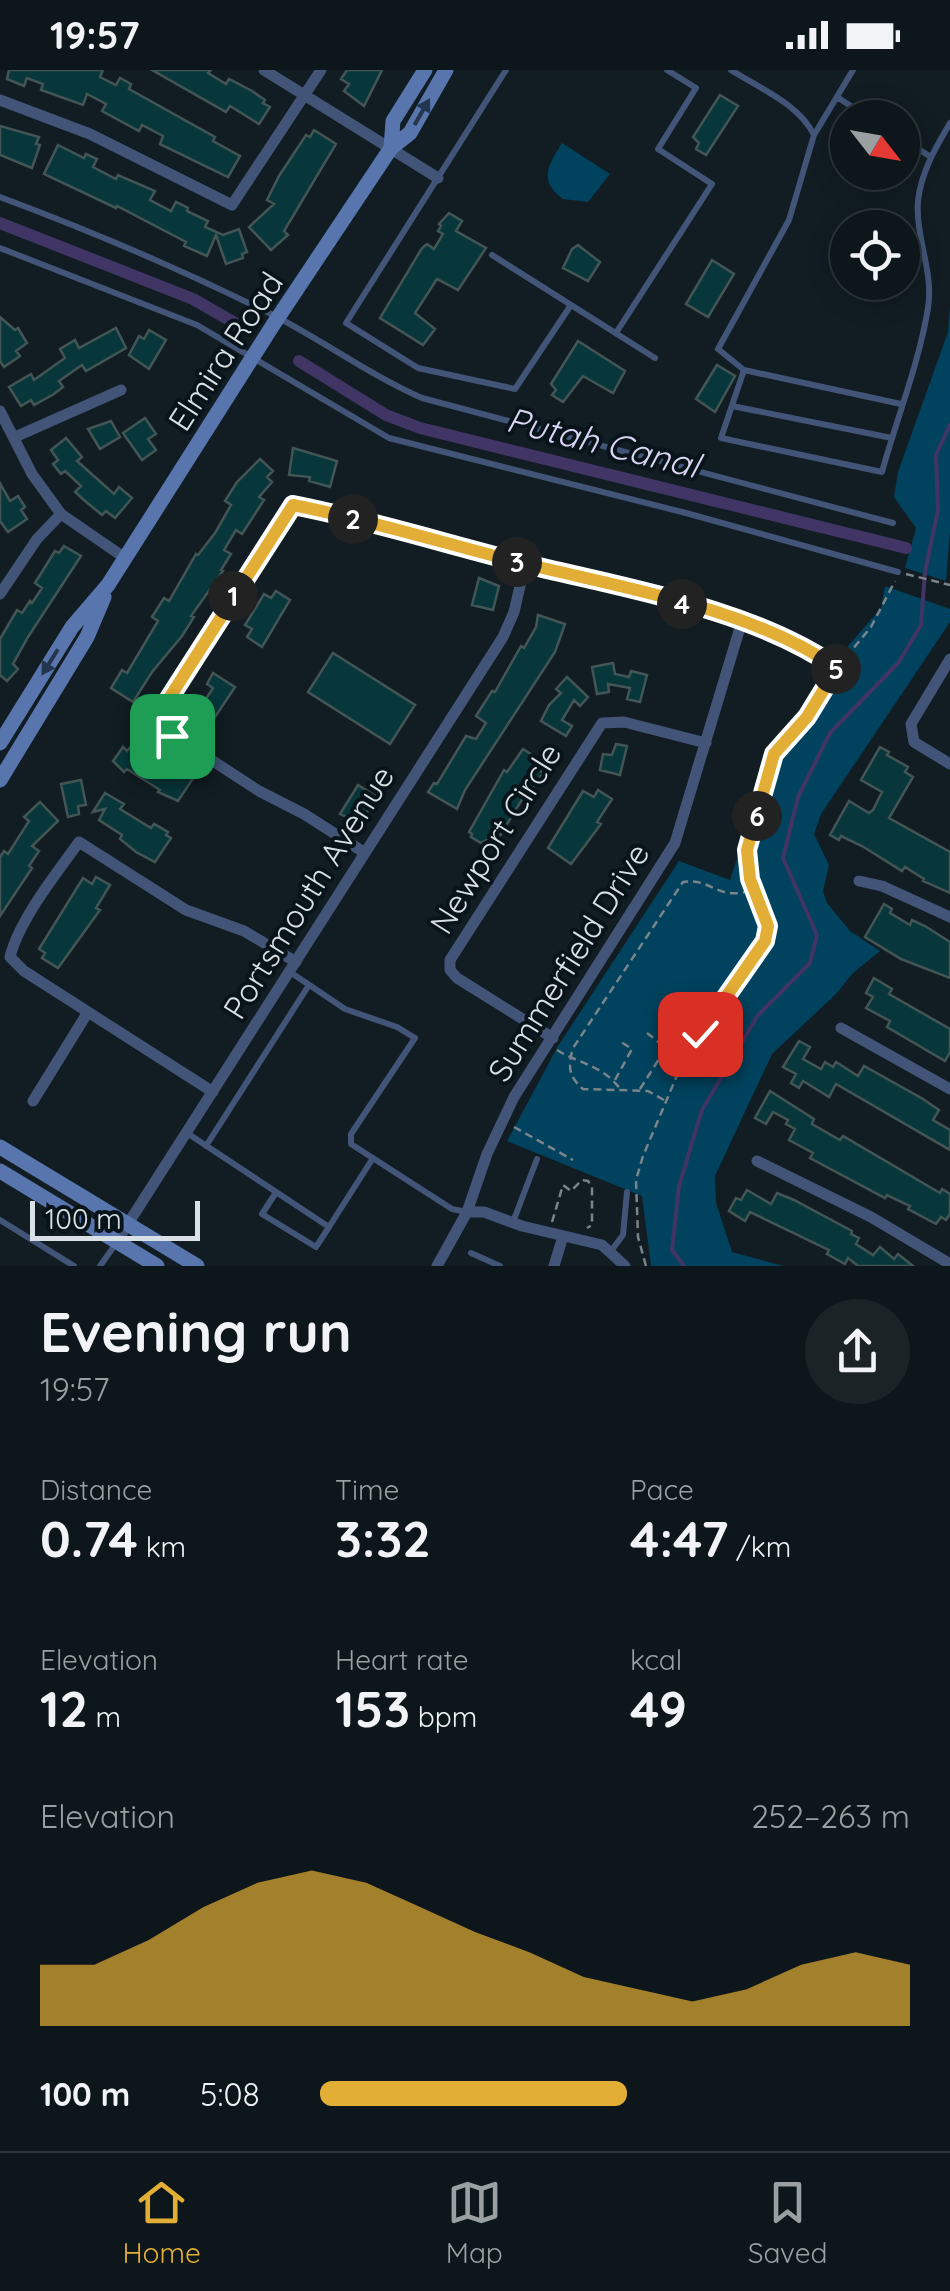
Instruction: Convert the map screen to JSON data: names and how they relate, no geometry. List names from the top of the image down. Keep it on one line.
{"streets":{"main road":["Elmira Road"],"street":["Newport Circle","Portsmouth Avenue","Summerfield Drive"]},"crossings":[["Newport Circle","Summerfield Drive"]],"water":["Putah Canal"],"scale_bar":"100 m","north":"bottom right","page":{"status":"19:57","pins":["2","3","1","4","5","6"],"scale":"100 m","heading":["Evening run","19:57"],"stats":[["Distance","0.74 km"],["Time","3:32"],["Pace","4:47 /km"],["Elevation","12 m"],["Heart rate","153 bpm"],["kcal","49"]],"chart":["Elevation","252–263 m"],"list":[{"name":"100 m","note":"5:08"}],"tabs":["Home","Map","Saved"]}}
